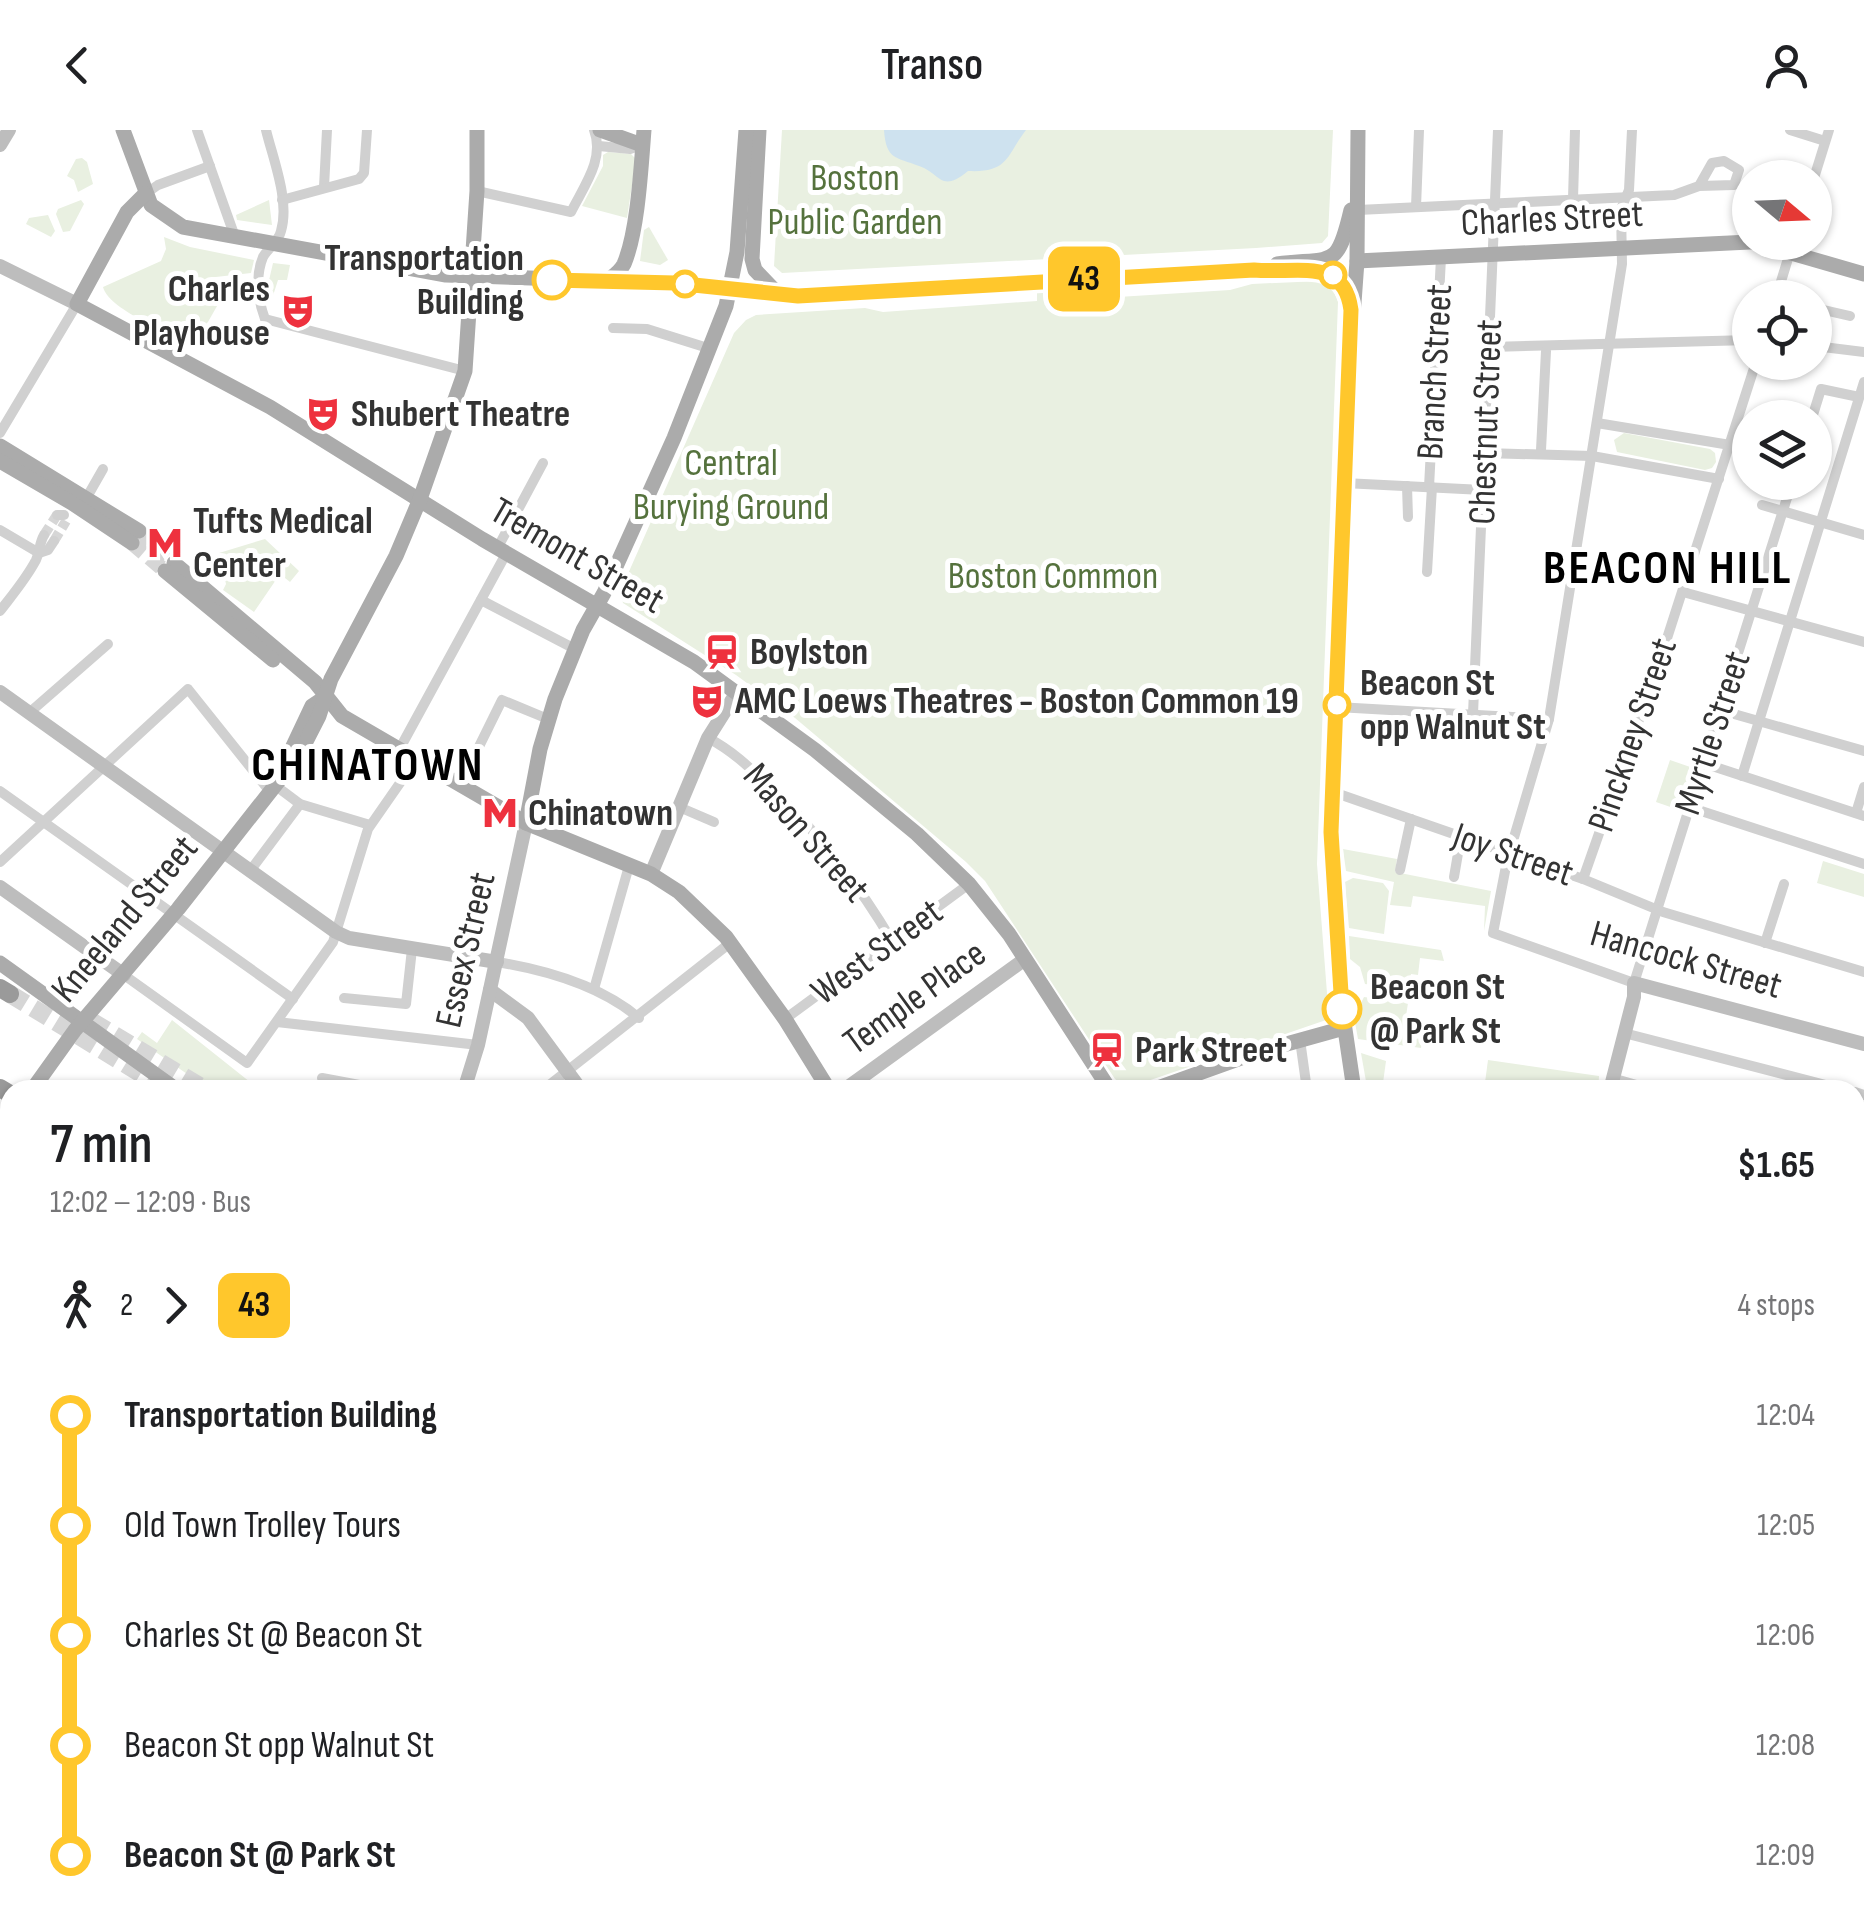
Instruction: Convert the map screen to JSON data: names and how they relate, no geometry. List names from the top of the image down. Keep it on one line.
{"streets":{"main road":["Charles Street","Tremont Street","Kneeland Street","Essex Street","Hancock Street","Temple Place"],"street":["Branch Street","Chestnut Street","Myrtle Street","Pinckney Street","Mason Street","Joy Street","West Street"]},"crossings":[["Charles Street","Branch Street"],["Charles Street","Chestnut Street"],["Tremont Street","Kneeland Street"],["Tremont Street","West Street"],["Tremont Street","Temple Place"],["Myrtle Street","Joy Street"],["Myrtle Street","Hancock Street"],["Pinckney Street","Joy Street"],["Mason Street","West Street"],["Joy Street","Hancock Street"]],"districts":["BEACON HILL","CHINATOWN"],"parks":["Boston Public Garden","Central Burying Ground","Boston Common"],"places":{"other":["Transportation Building","Beacon St opp Walnut St","Beacon St @ Park St"],"theatre":["Charles Playhouse","Shubert Theatre","AMC Loews Theatres - Boston Common 19"],"metro station":["Tufts Medical Center","Chinatown"],"station":["Boylston","Park Street"]},"lines":["bus line 43"],"north":"right","page":{"header":"Transo","on_map":"43","heading":["7 min","12:02 – 12:09 · Bus","$1.65"],"legs":["2","43","4 stops"],"list":[{"name":"Transportation Building","value":"12:04"},{"name":"Old Town Trolley Tours","value":"12:05"},{"name":"Charles St @ Beacon St","value":"12:06"},{"name":"Beacon St opp Walnut St","value":"12:08"},{"name":"Beacon St @ Park St","value":"12:09"}]}}
